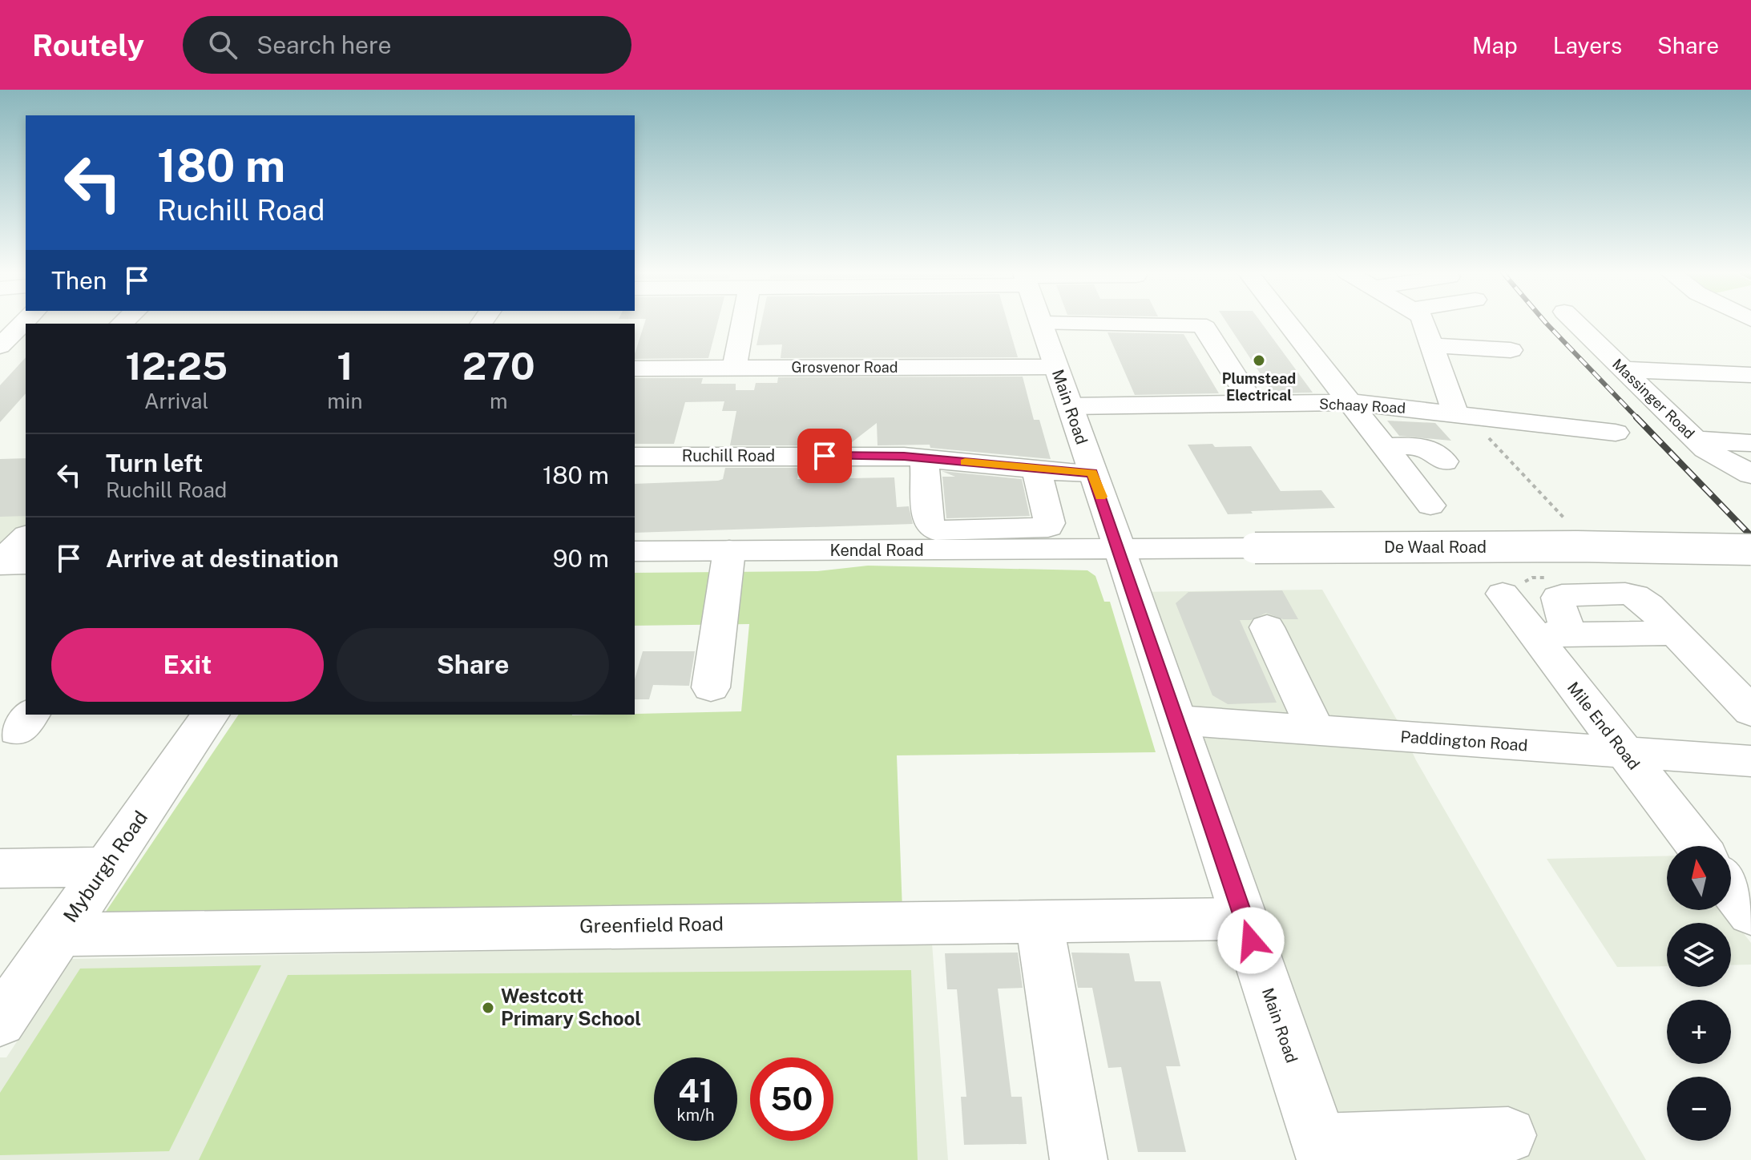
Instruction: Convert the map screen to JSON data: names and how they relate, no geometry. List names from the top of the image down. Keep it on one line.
{"streets":{"street":["Grosvenor Road","Massinger Road","Schaay Road","Main Road","Ruchill Road","De Waal Road","Kendal Road","Mile End Road","Paddington Road","Myburgh Road","Greenfield Road"]},"crossings":[["Grosvenor Road","Main Road"],["Schaay Road","Main Road"],["Main Road","Ruchill Road"],["Main Road","De Waal Road"],["Main Road","Kendal Road"],["Main Road","Paddington Road"],["Main Road","Greenfield Road"],["De Waal Road","Kendal Road"],["Mile End Road","Paddington Road"],["Myburgh Road","Greenfield Road"]],"places":["Plumstead Electrical","Westcott Primary School"],"north":"top","page":{"header":"Routely","search":"Search here","nav":["Map","Layers","Share"],"turn":["180 m","Ruchill Road"],"then":"Then","eta":["12:25","Arrival","1","min","270","m"],"list":[{"name":"Turn left","note":"Ruchill Road","value":"180 m"},{"name":"Arrive at destination","value":"90 m"}],"buttons":["Exit","Share"],"map_buttons":["+","−"],"speed":"41 km/h","limit":"50"}}
